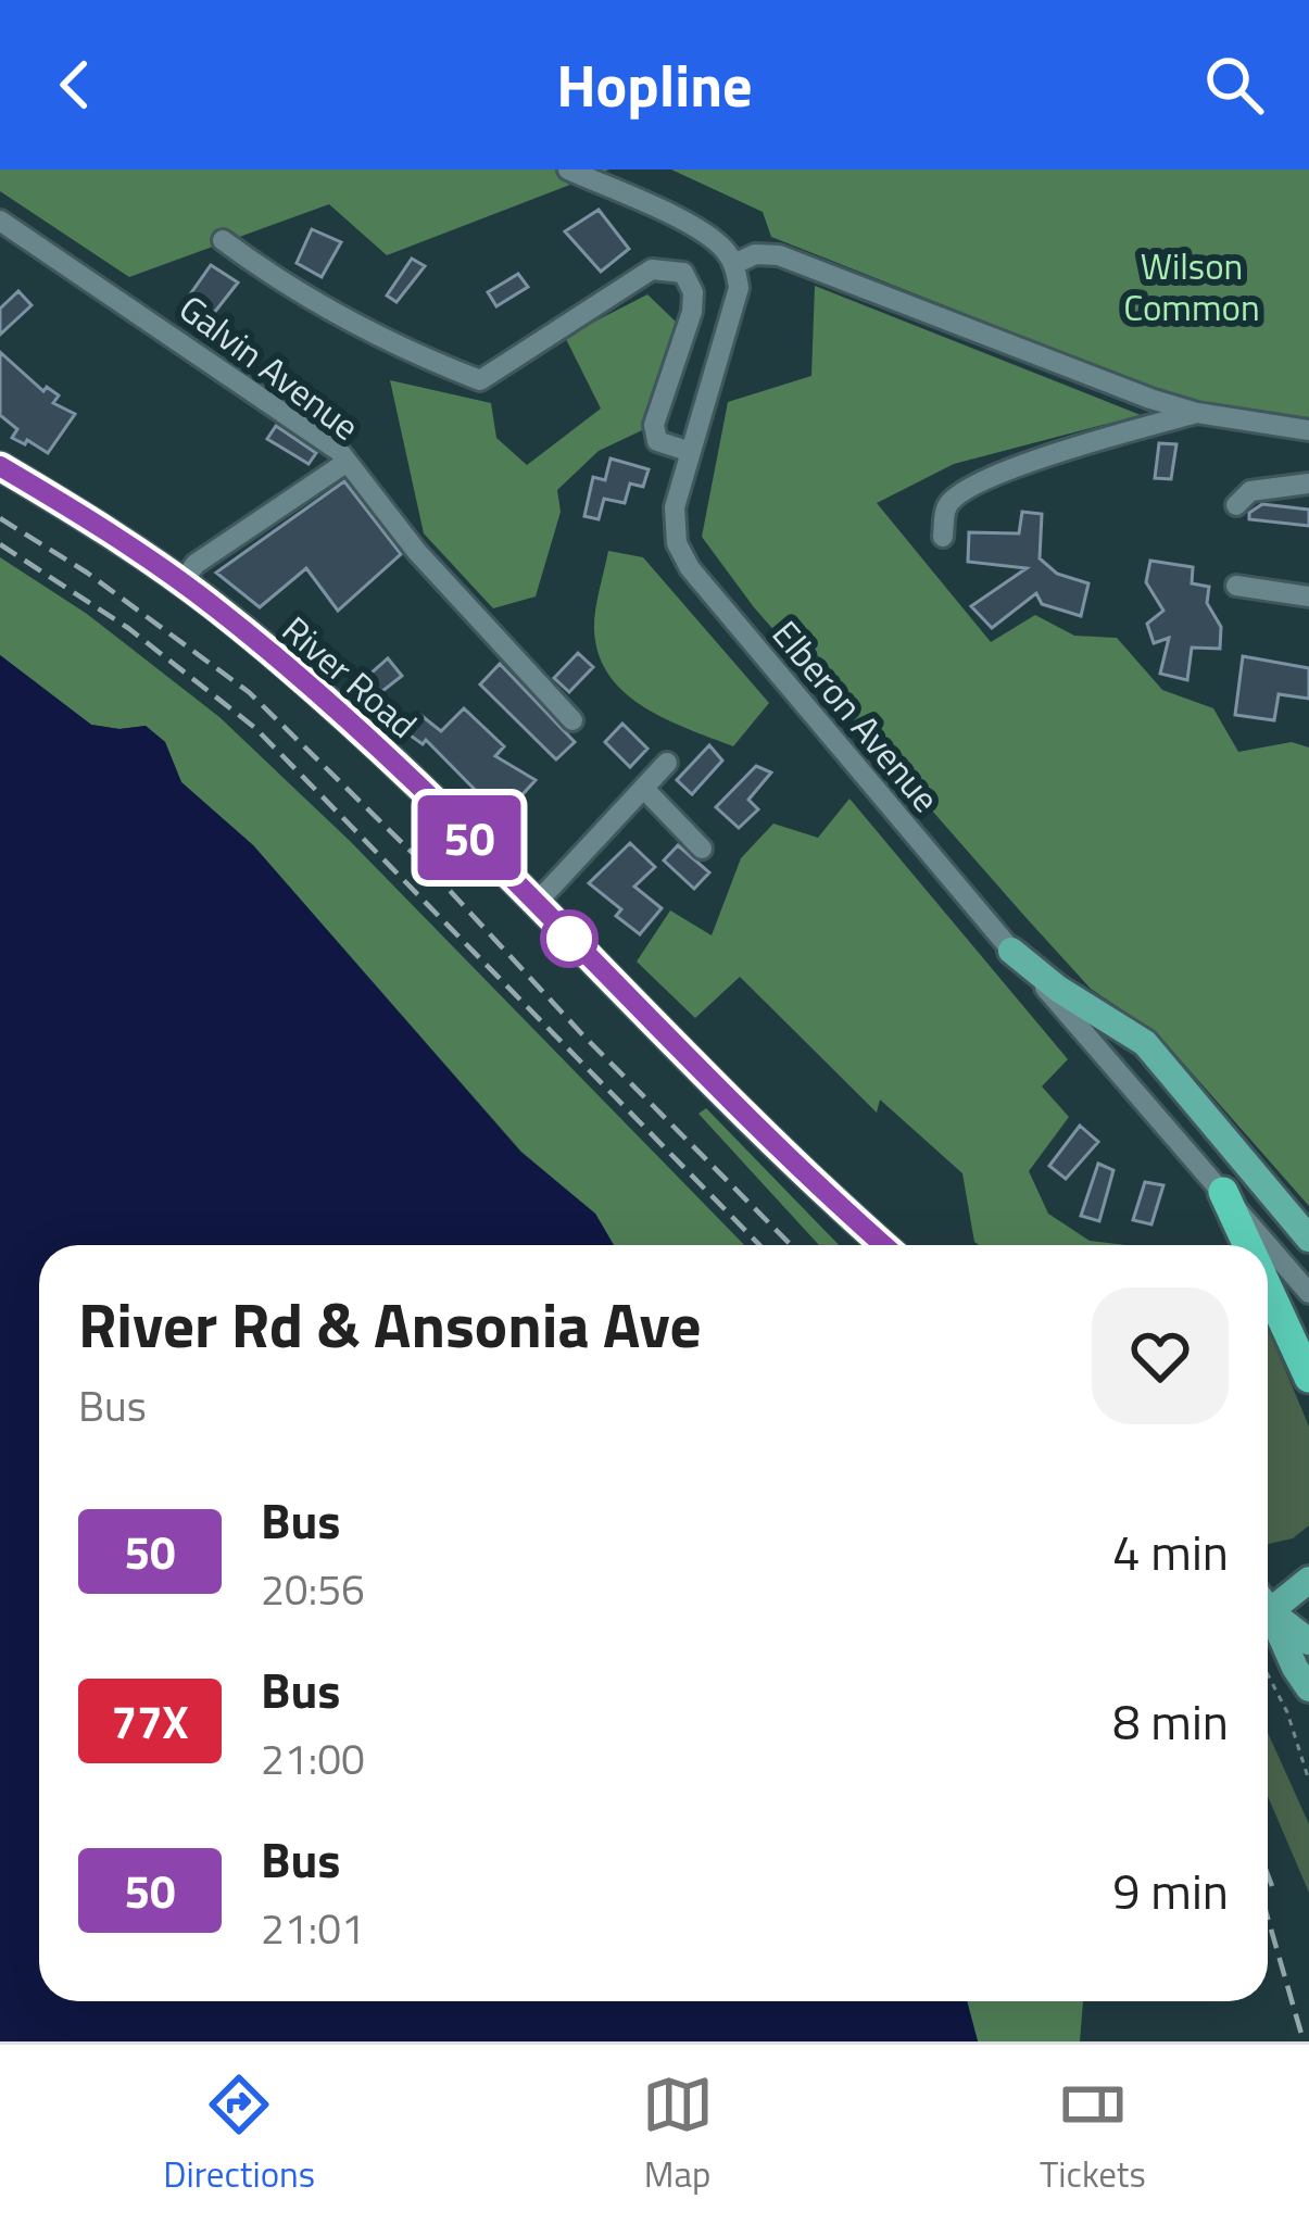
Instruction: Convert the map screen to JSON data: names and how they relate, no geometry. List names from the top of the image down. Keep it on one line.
{"streets":{"main road":["River Road"],"street":["Galvin Avenue","Elberon Avenue"]},"parks":["Wilson Common"],"lines":["bus line 50"],"page":{"header":"Hopline","on_map":"50","heading":["River Rd & Ansonia Ave","Bus"],"list":[{"mark":"50","name":"Bus","note":"20:56","value":"4 min"},{"mark":"77X","name":"Bus","note":"21:00","value":"8 min"},{"mark":"50","name":"Bus","note":"21:01","value":"9 min"}],"tabs":["Directions","Map","Tickets"]}}
